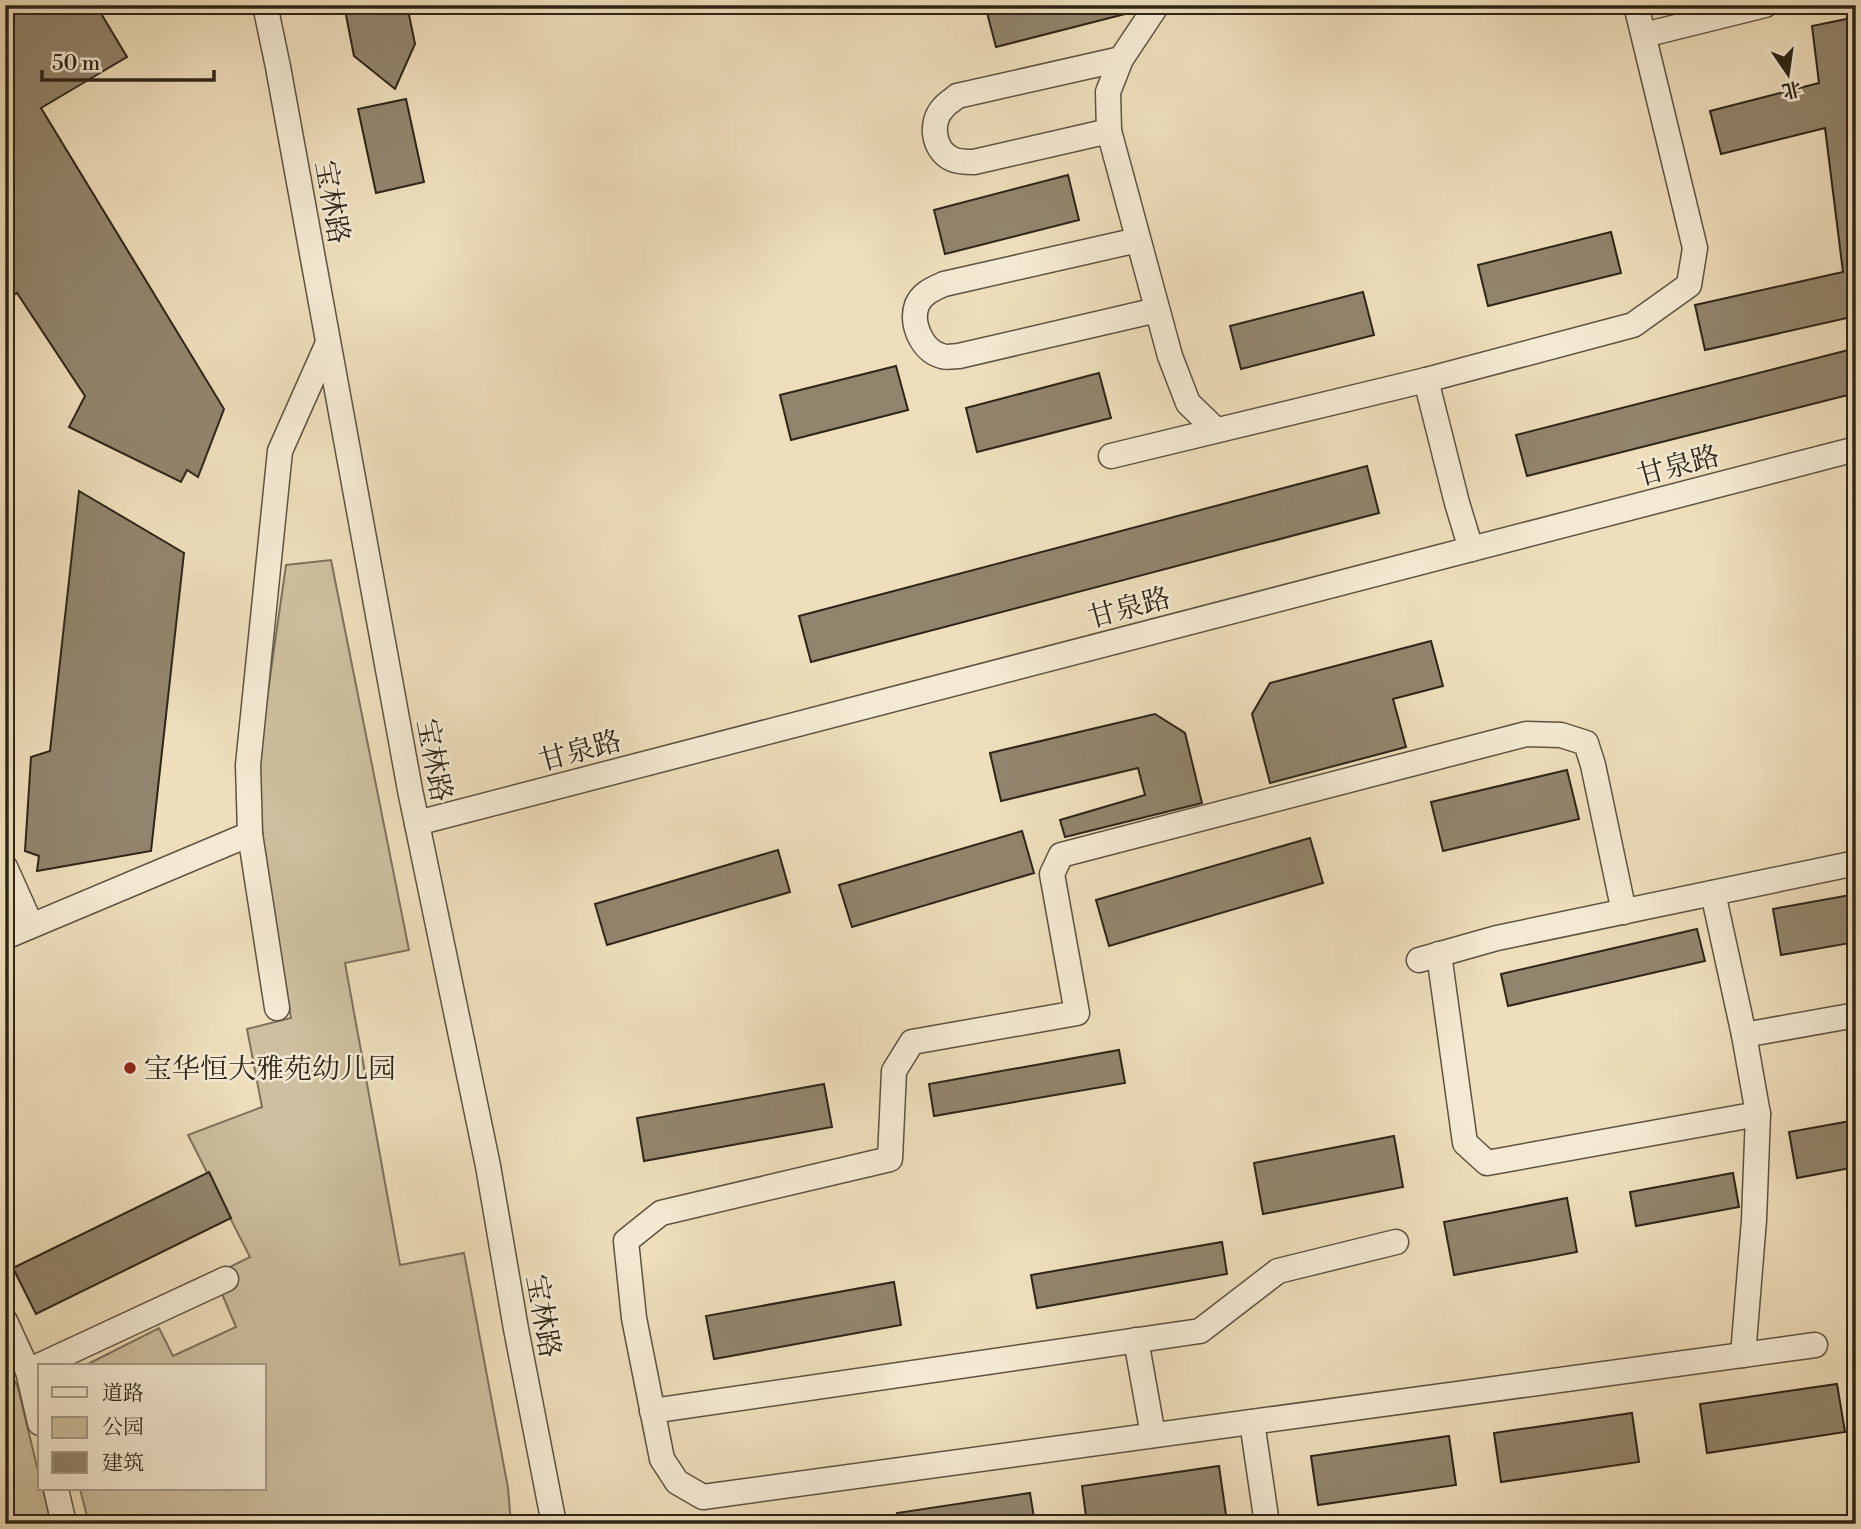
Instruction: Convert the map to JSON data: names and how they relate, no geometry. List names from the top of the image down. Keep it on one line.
{"streets":{"street":["宝林路","甘泉路"]},"crossings":[["宝林路","甘泉路"]],"places":["宝华恒大雅苑幼儿园"],"legend":["道路","公园","建筑"],"scale_bar":"50 m","north":"bottom"}
